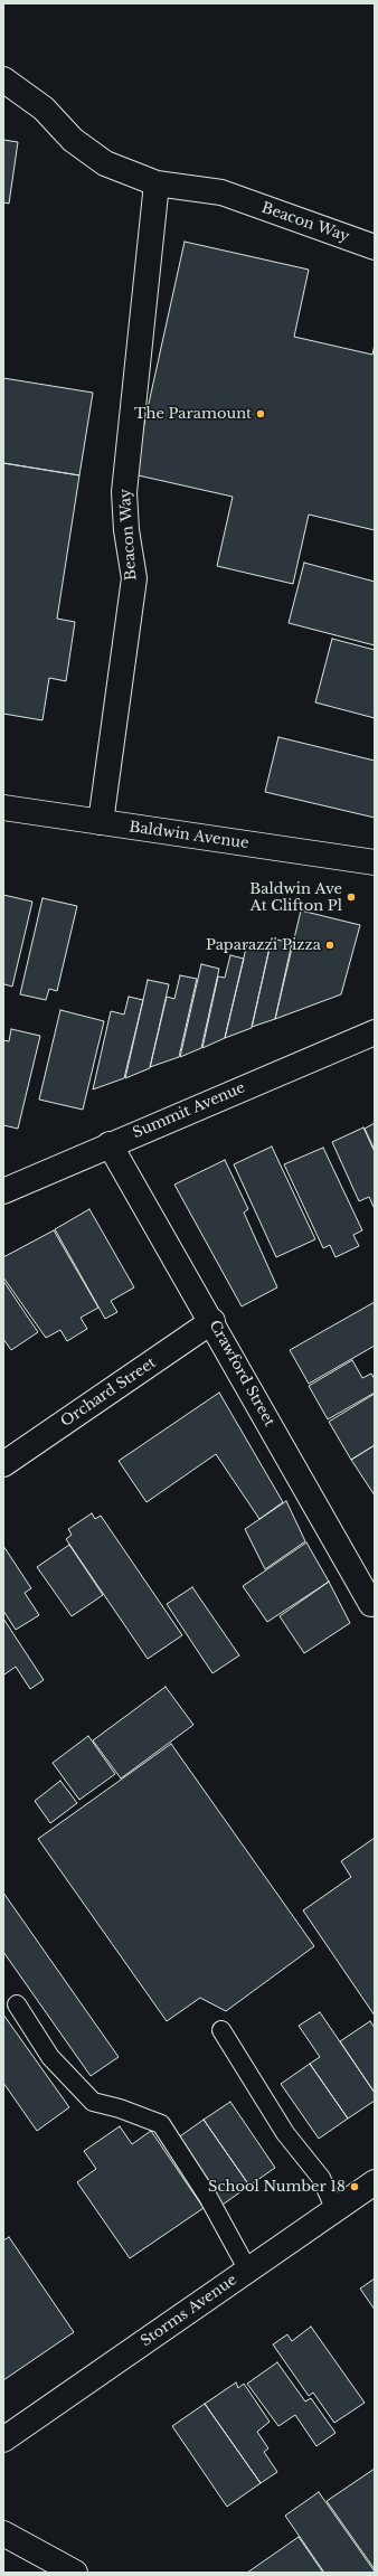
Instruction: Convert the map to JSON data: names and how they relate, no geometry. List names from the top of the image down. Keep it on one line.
{"streets":{"street":["Beacon Way","Baldwin Avenue","Summit Avenue","Crawford Street","Orchard Street","Storms Avenue"]},"crossings":[["Beacon Way","Baldwin Avenue"],["Summit Avenue","Crawford Street"],["Crawford Street","Orchard Street"]],"places":["The Paramount","Baldwin Ave At Clifton Pl","Paparazzi Pizza","School Number 18"]}
